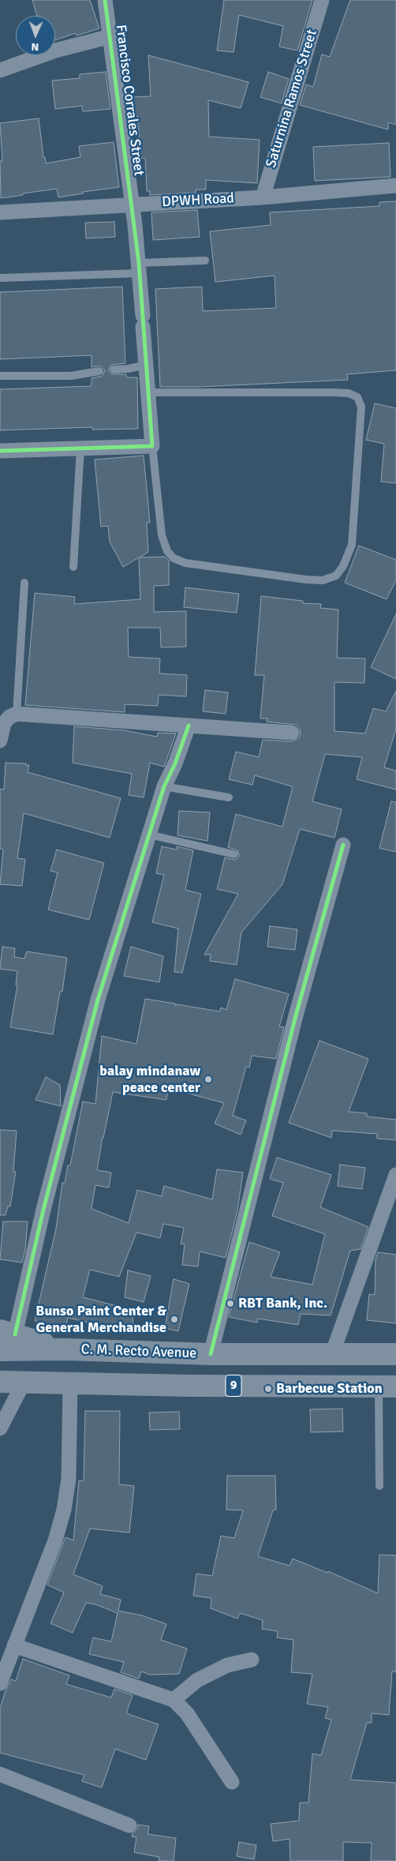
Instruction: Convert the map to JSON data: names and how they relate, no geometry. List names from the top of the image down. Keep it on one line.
{"streets":{"highway":["C. M. Recto Avenue","9"],"street":["Saturnina Ramos Street","Francisco Corrales Street","DPWH Road"]},"crossings":[["Saturnina Ramos Street","DPWH Road"],["Francisco Corrales Street","DPWH Road"]],"places":["balay mindanaw peace center","RBT Bank, Inc.","Bunso Paint Center & General Merchandise","Barbecue Station"],"north":"bottom"}
